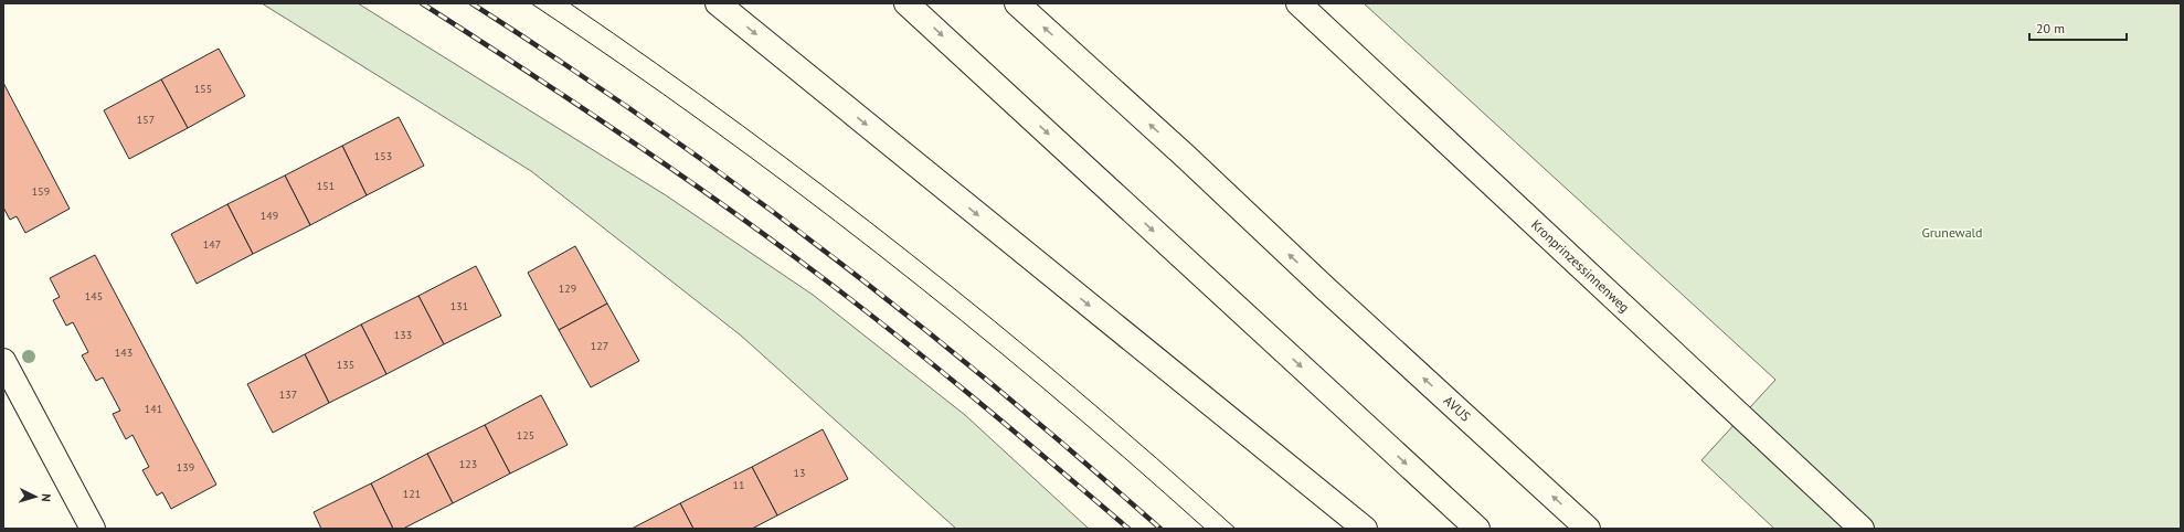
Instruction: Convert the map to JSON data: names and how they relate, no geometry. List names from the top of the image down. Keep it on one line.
{"streets":{"main road":["Kronprinzessinnenweg","AVUS"]},"parks":["Grunewald"],"house_numbers":["155","157","153","151","159","149","147","129","145","131","133","127","143","135","137","141","125","123","139","13","11","121"],"scale_bar":"20 m","north":"right"}
